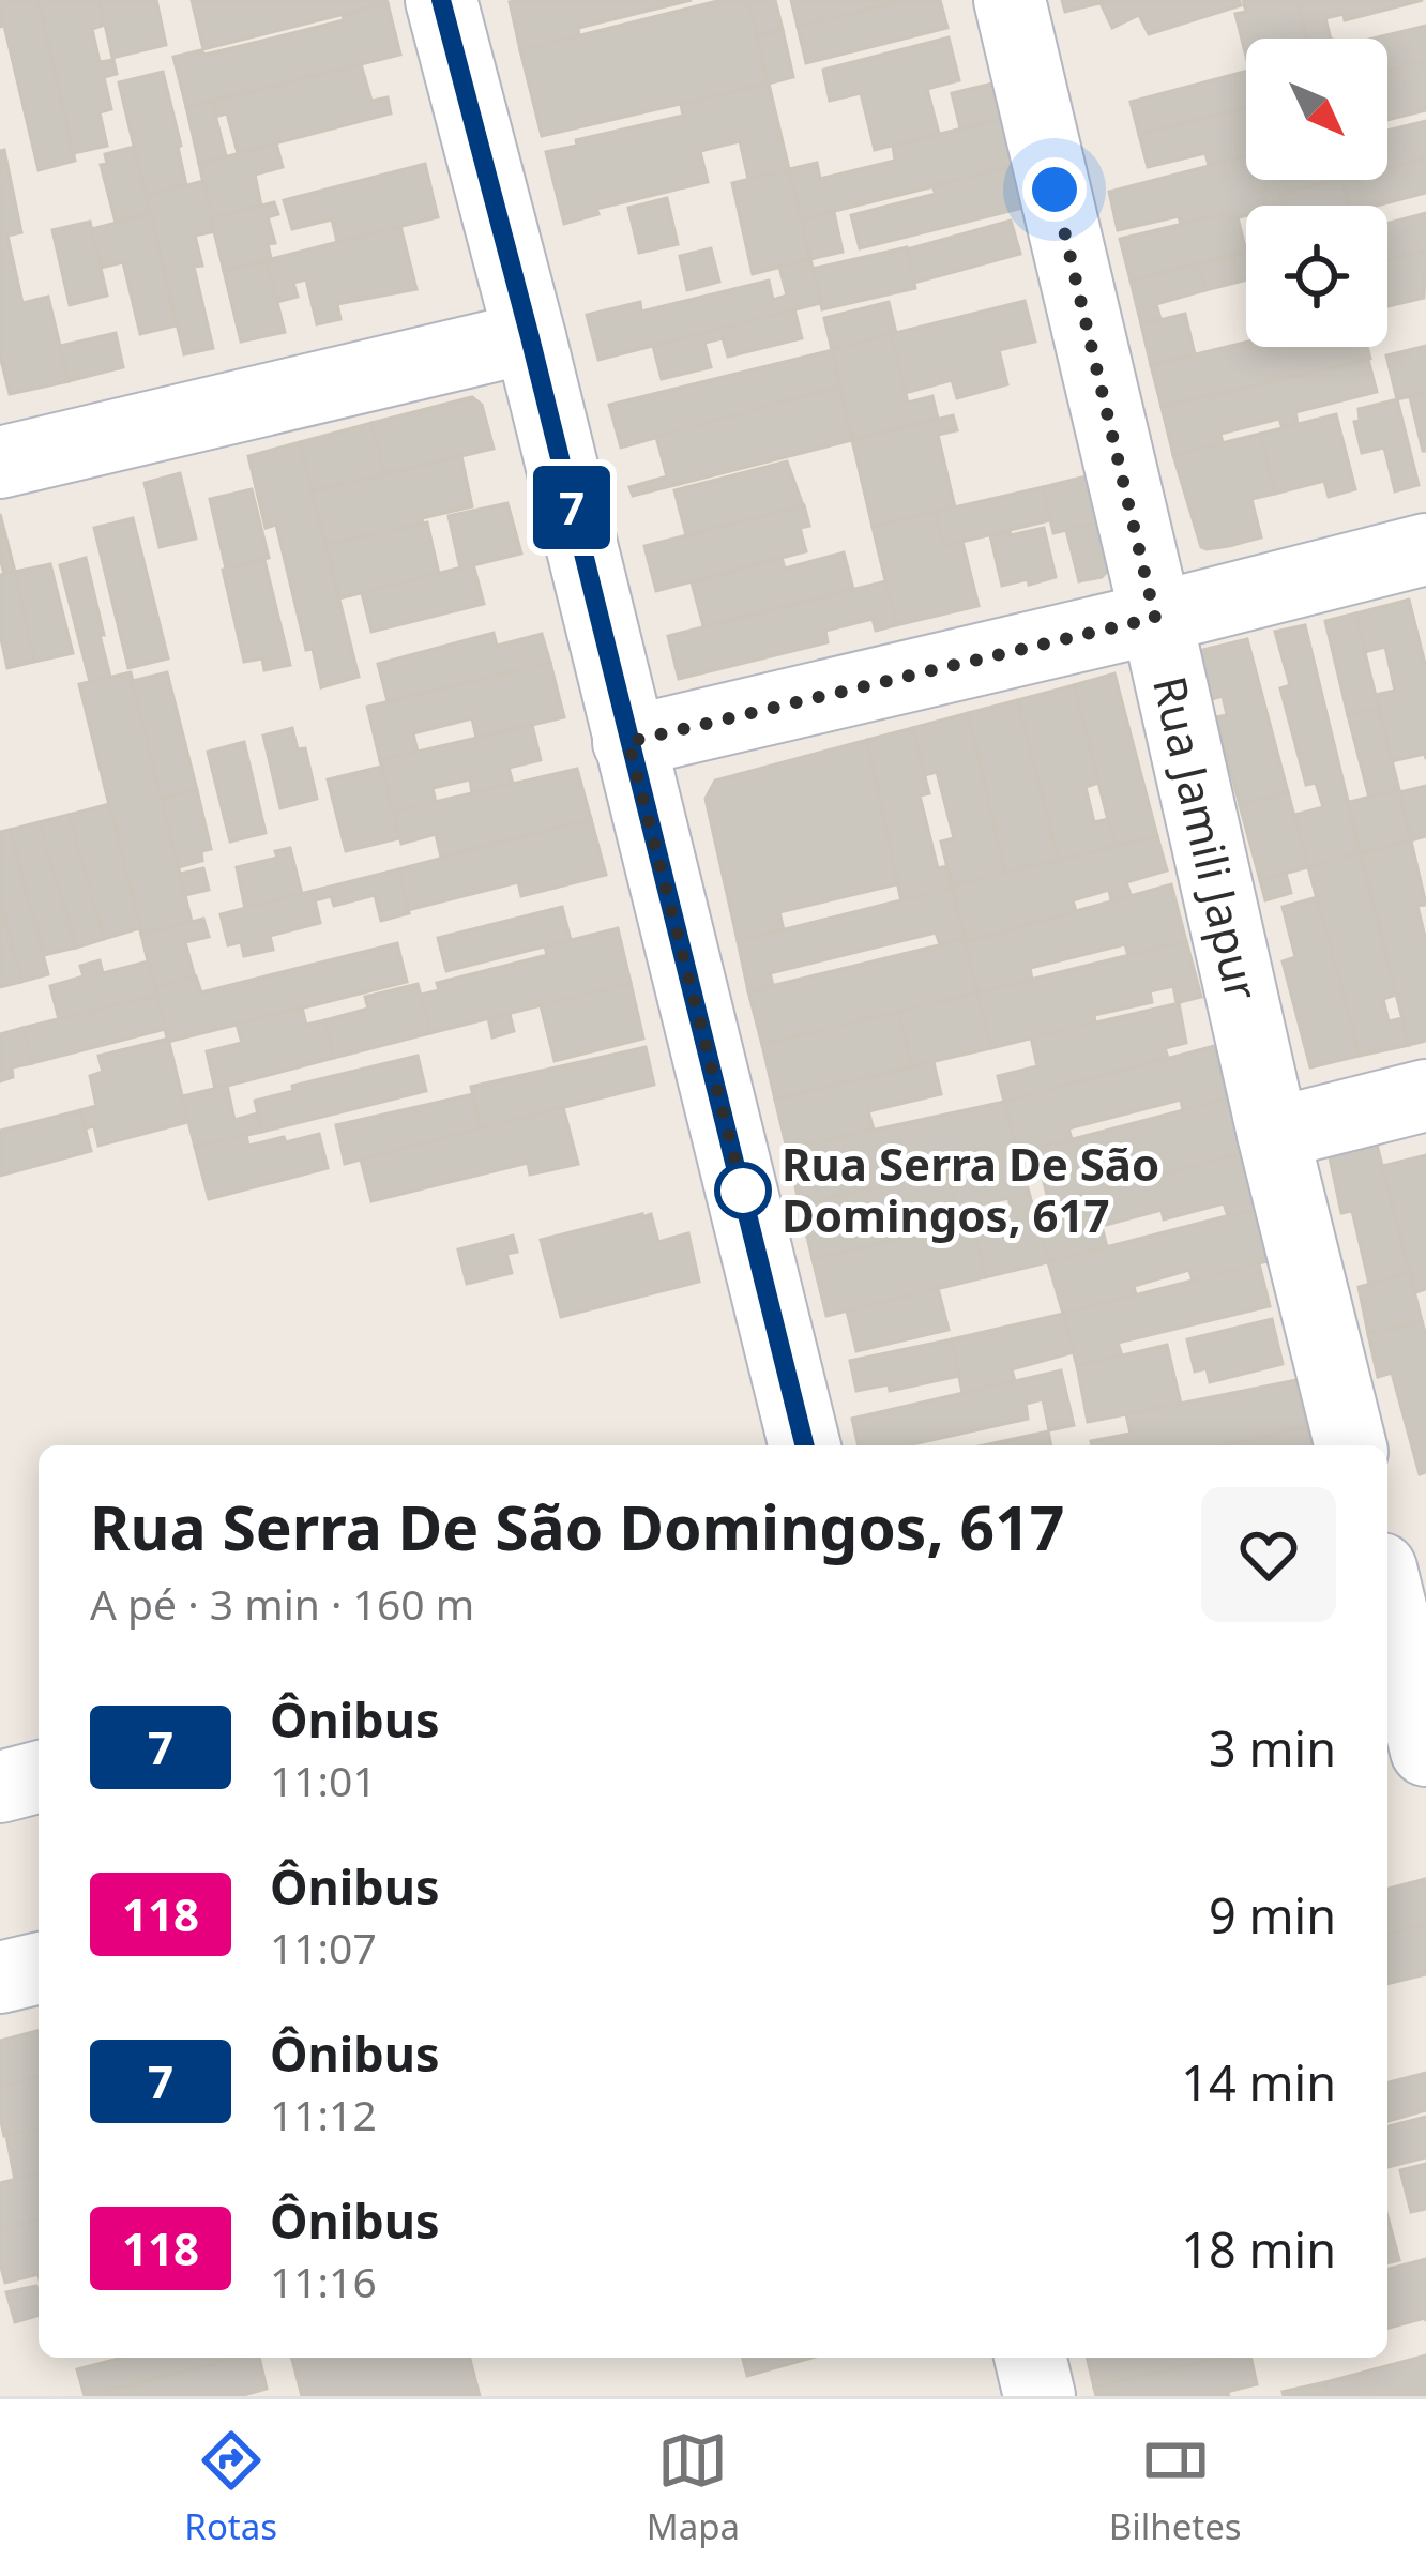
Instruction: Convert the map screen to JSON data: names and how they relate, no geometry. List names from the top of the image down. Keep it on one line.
{"streets":{"street":["Rua Jamili Japur"]},"places":["Rua Serra De São Domingos, 617"],"lines":["bus line 7"],"north":"bottom right","page":{"on_map":"7","heading":["Rua Serra De São Domingos, 617","A pé · 3 min · 160 m"],"list":[{"mark":"7","name":"Ônibus","note":"11:01","value":"3 min"},{"mark":"118","name":"Ônibus","note":"11:07","value":"9 min"},{"mark":"7","name":"Ônibus","note":"11:12","value":"14 min"},{"mark":"118","name":"Ônibus","note":"11:16","value":"18 min"}],"tabs":["Rotas","Mapa","Bilhetes"]}}
